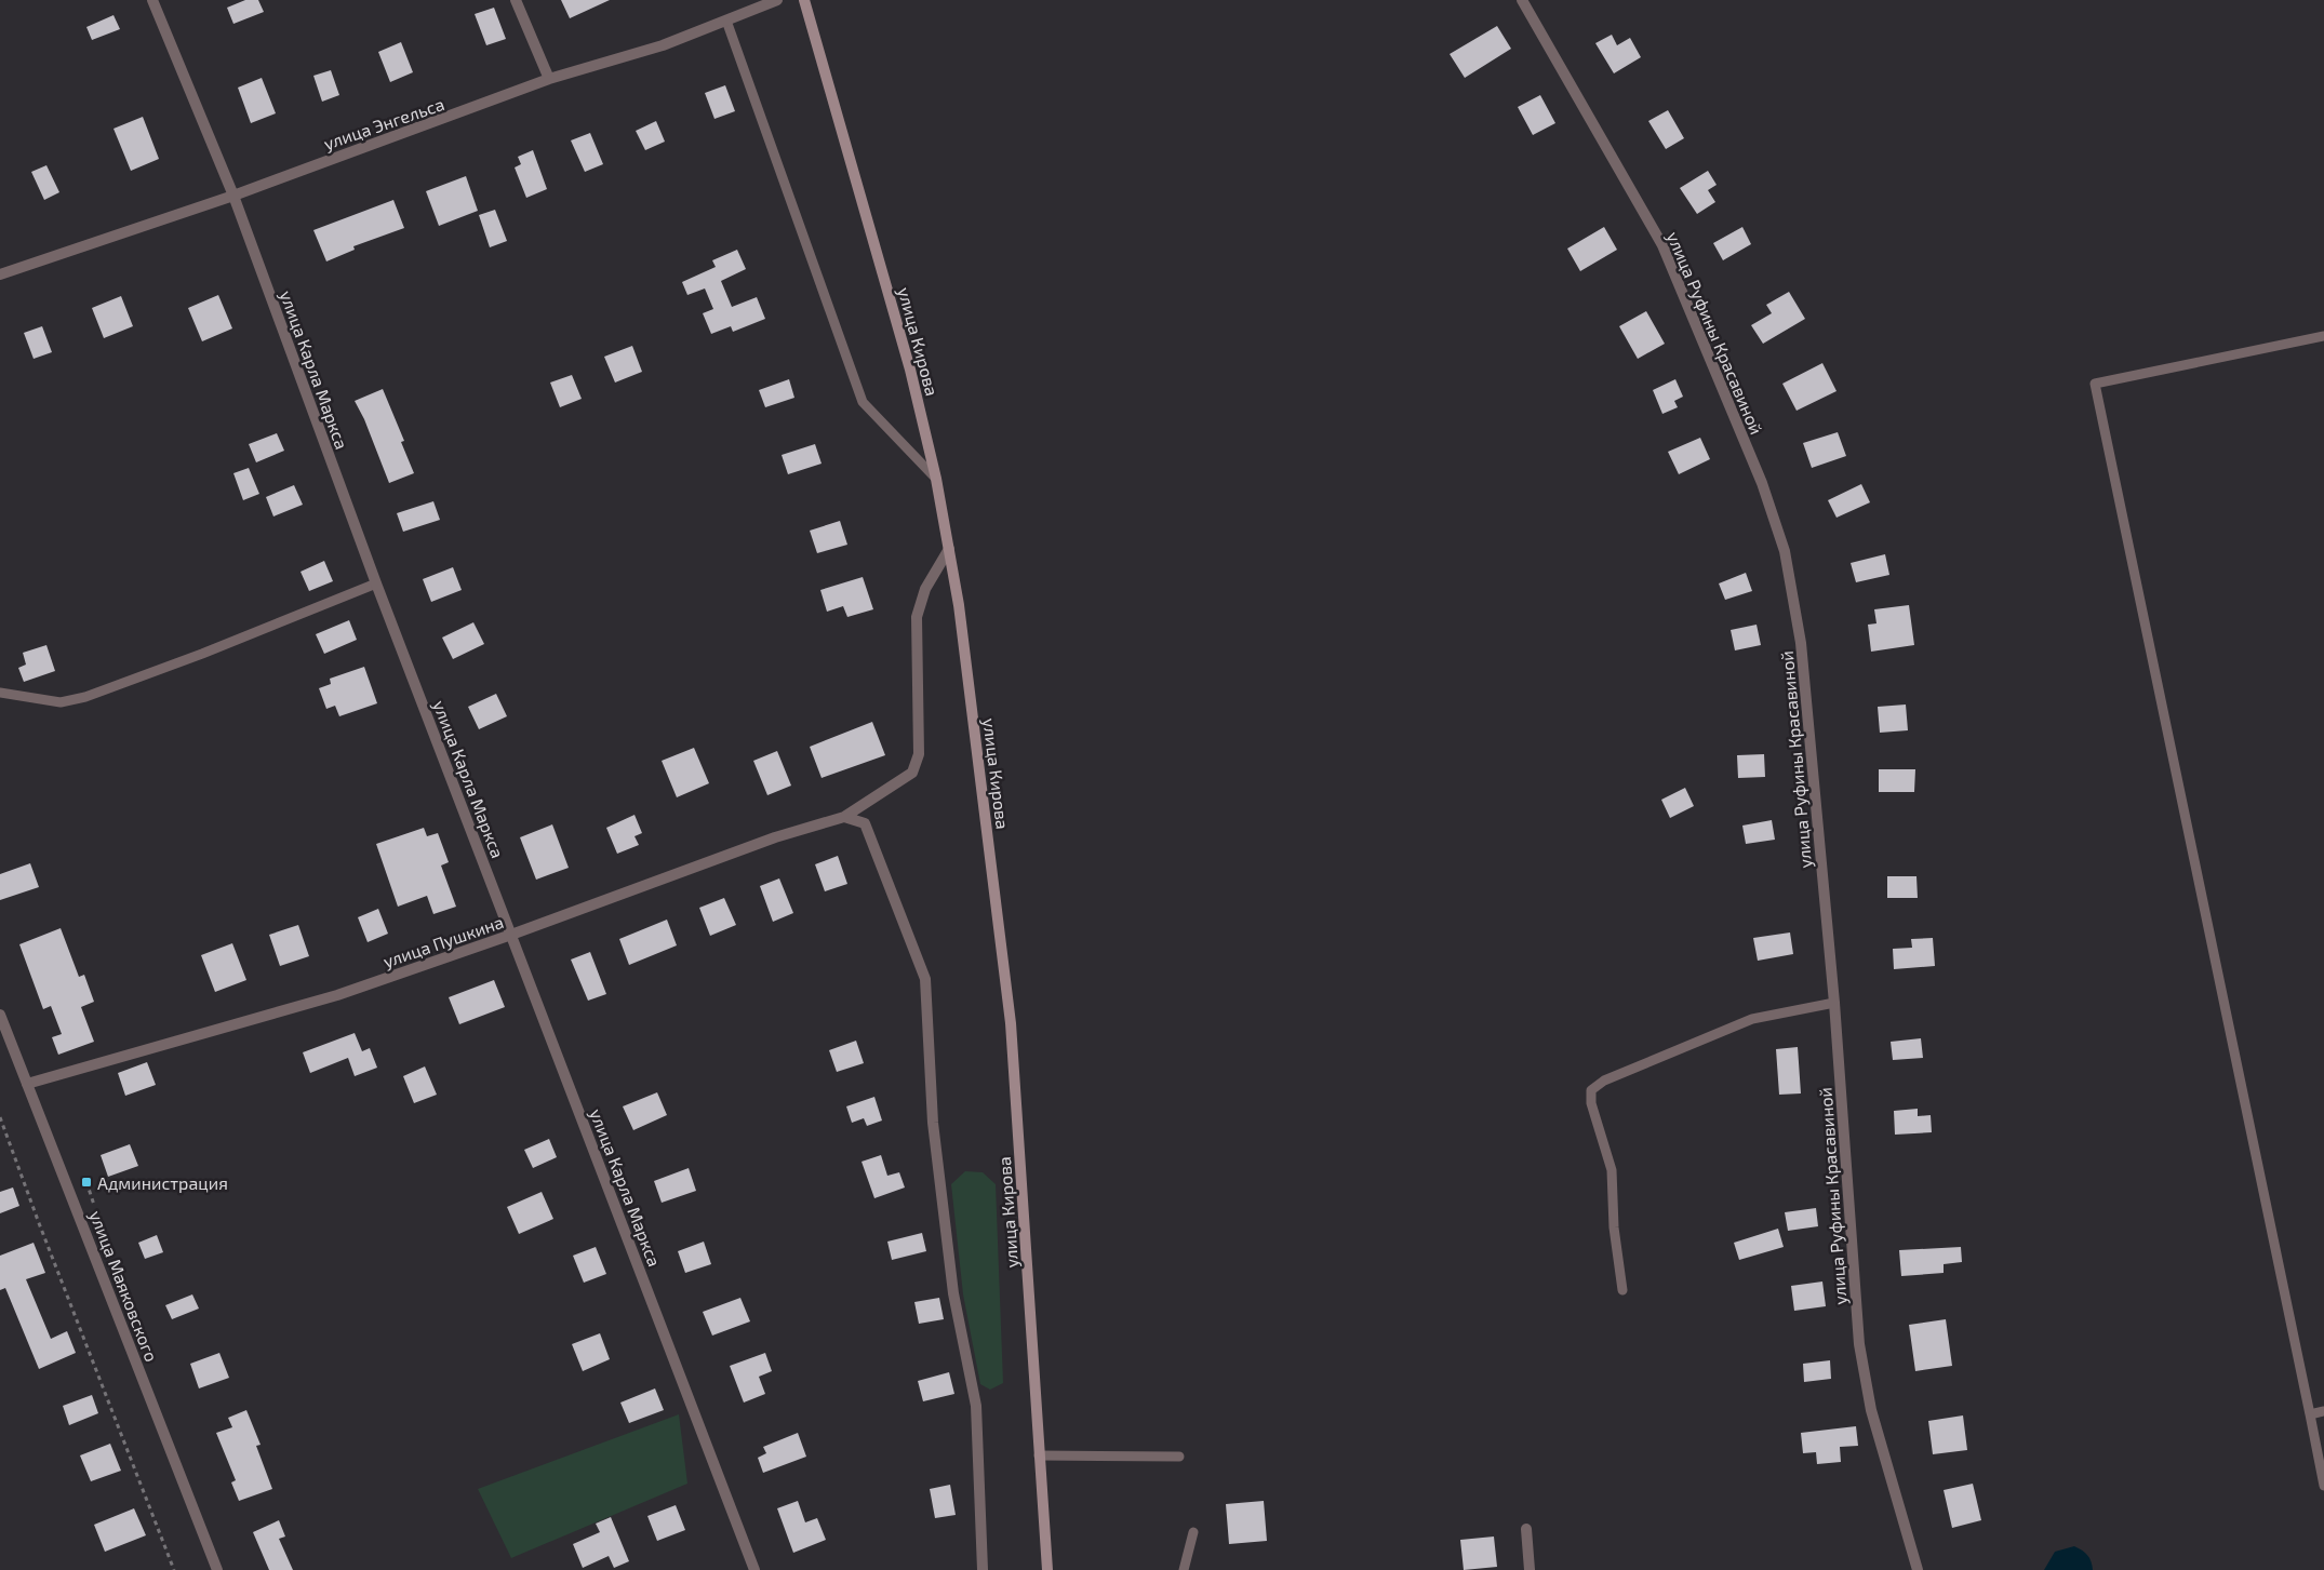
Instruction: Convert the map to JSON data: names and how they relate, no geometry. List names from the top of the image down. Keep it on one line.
{"streets":{"main road":["улица Кирова"],"street":["улица Энгельса","улица Руфины Красавиной","улица Карла Маркса","улица Пушкина","улица Маяковского"]},"crossings":[["улица Энгельса","улица Карла Маркса"],["улица Кирова","улица Пушкина"],["улица Карла Маркса","улица Пушкина"],["улица Пушкина","улица Маяковского"]],"places":{"transit":["Администрация"]}}
